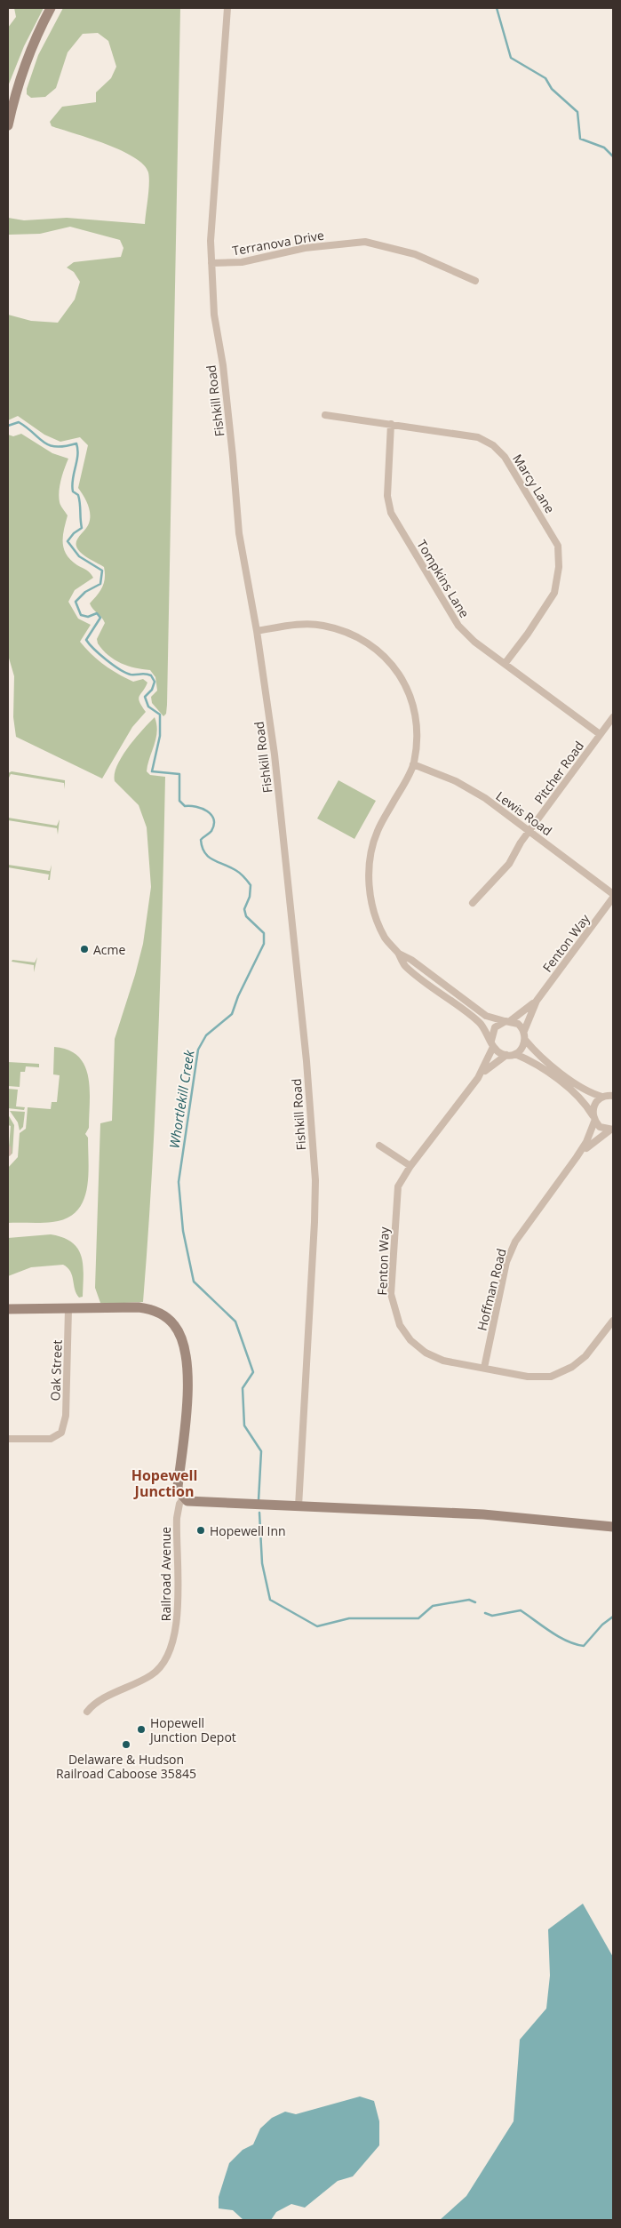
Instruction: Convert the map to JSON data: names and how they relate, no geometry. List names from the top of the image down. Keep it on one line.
{"streets":{"street":["Terranova Drive","Fishkill Road","Marcy Lane","Tompkins Lane","Pitcher Road","Lewis Road","Fenton Way","Hoffman Road","Oak Street","Railroad Avenue"]},"crossings":[["Terranova Drive","Fishkill Road"],["Marcy Lane","Tompkins Lane"],["Tompkins Lane","Pitcher Road"],["Pitcher Road","Lewis Road"],["Lewis Road","Fenton Way"],["Fenton Way","Hoffman Road"]],"districts":["Hopewell Junction"],"water":["Whortlekill Creek"],"places":["Acme","Hopewell Inn","Hopewell Junction Depot","Delaware & Hudson Railroad Caboose 35845"]}
